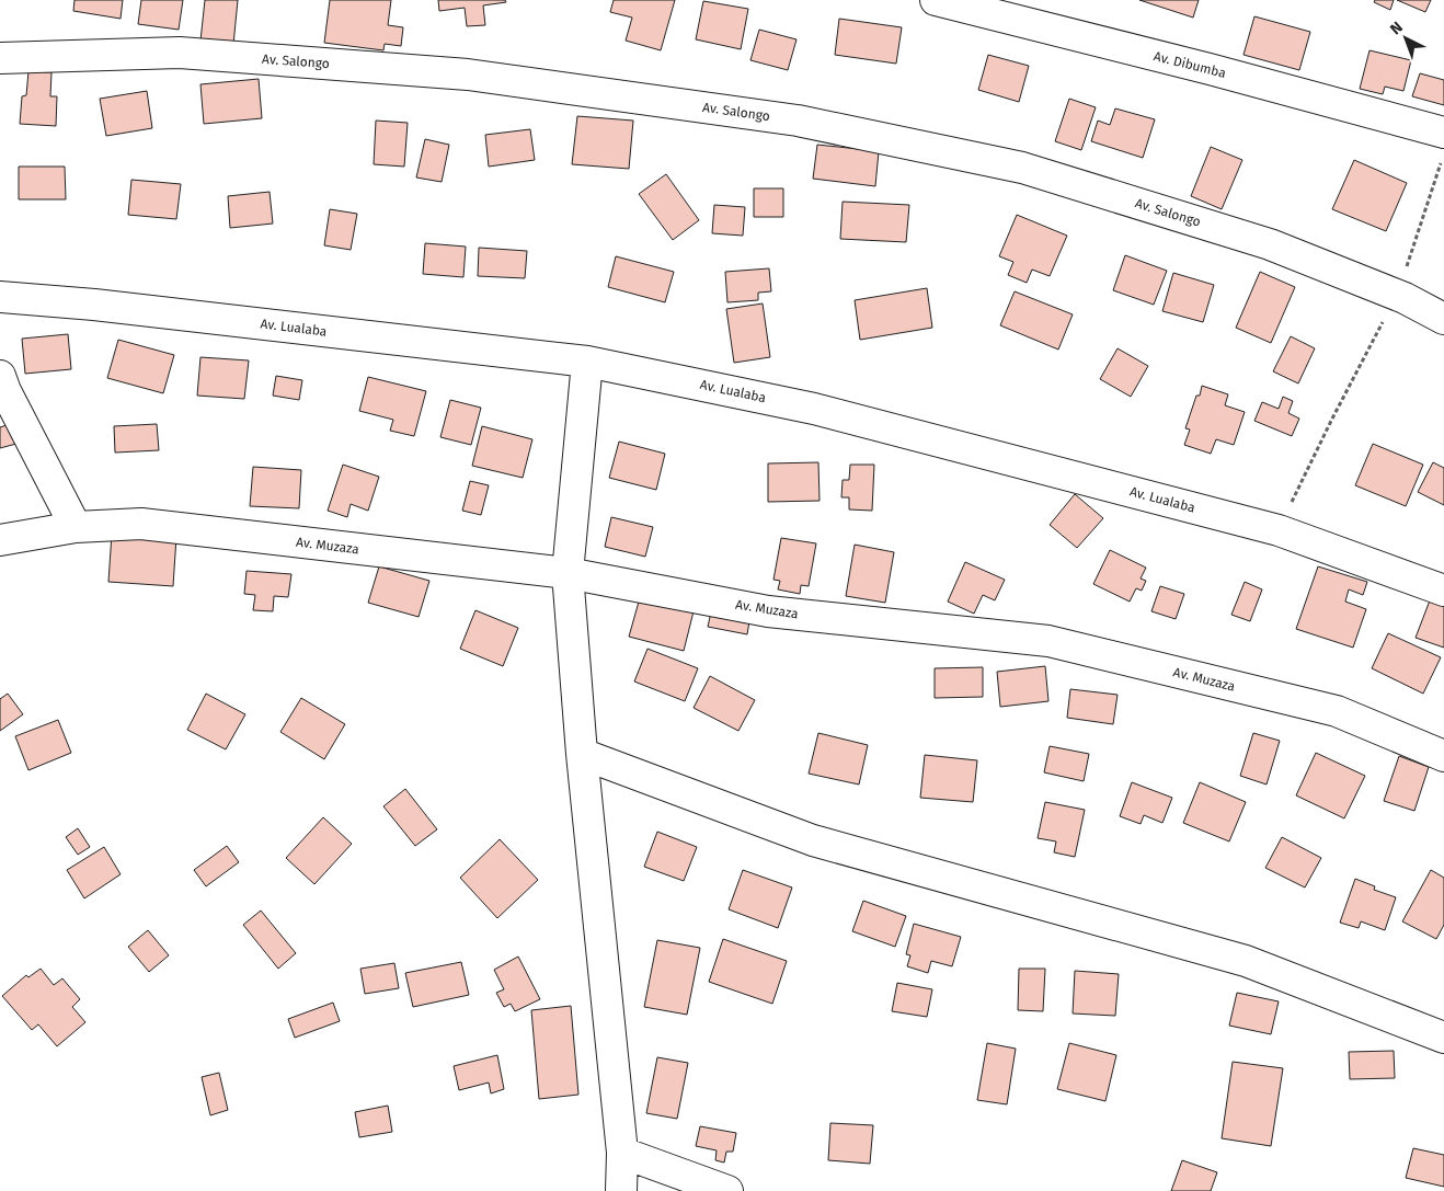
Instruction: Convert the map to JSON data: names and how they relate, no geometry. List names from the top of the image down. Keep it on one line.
{"streets":{"street":["Av. Salongo","Av. Dibumba","Av. Lualaba","Av. Muzaza"]},"north":"top left"}
